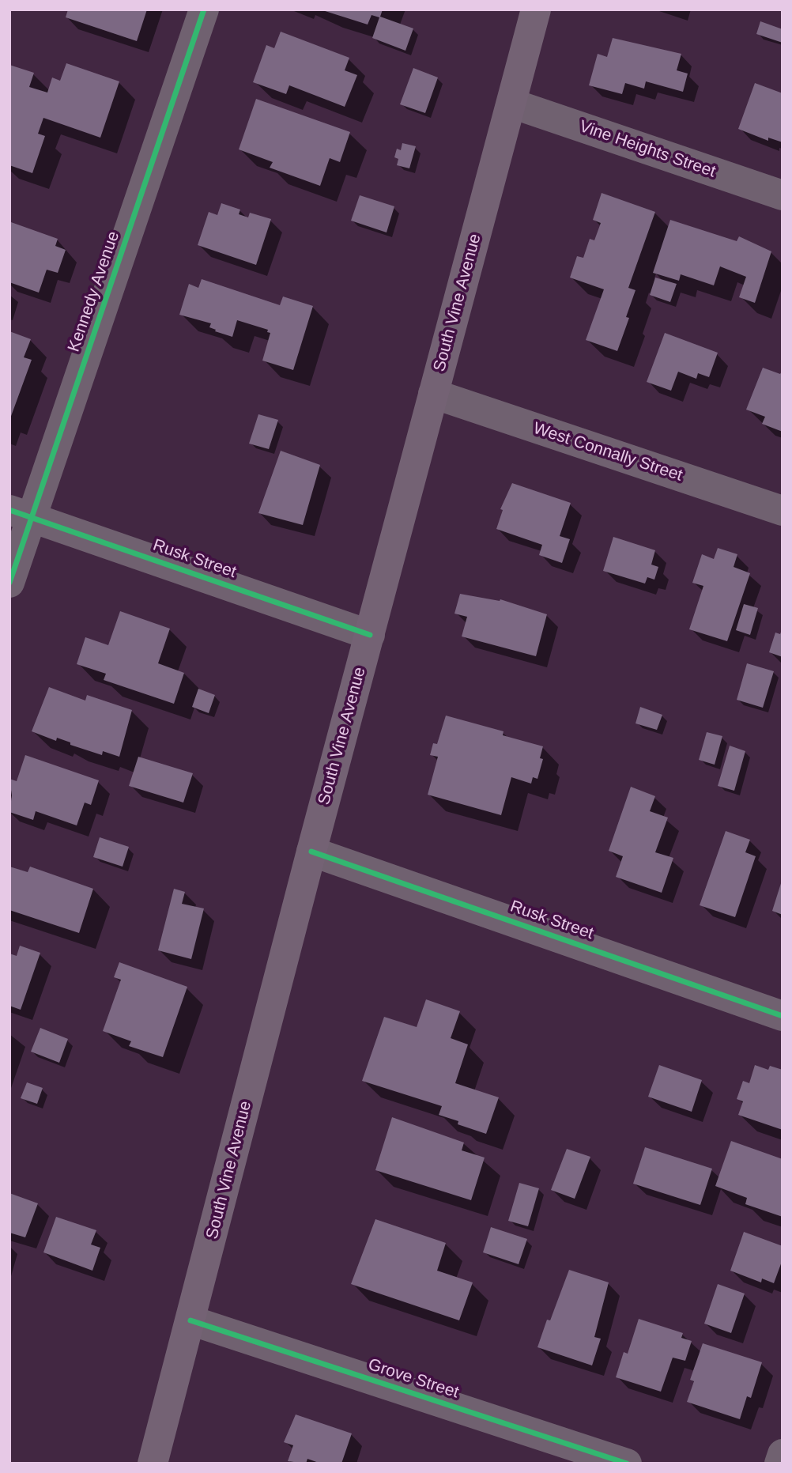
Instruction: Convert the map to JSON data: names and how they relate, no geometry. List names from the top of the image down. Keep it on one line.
{"streets":{"main road":["South Vine Avenue"],"street":["Vine Heights Street","Kennedy Avenue","West Connally Street","Rusk Street","Grove Street"]},"crossings":[["Vine Heights Street","South Vine Avenue"],["Kennedy Avenue","Rusk Street"],["South Vine Avenue","West Connally Street"],["South Vine Avenue","Rusk Street"],["South Vine Avenue","Grove Street"]]}
